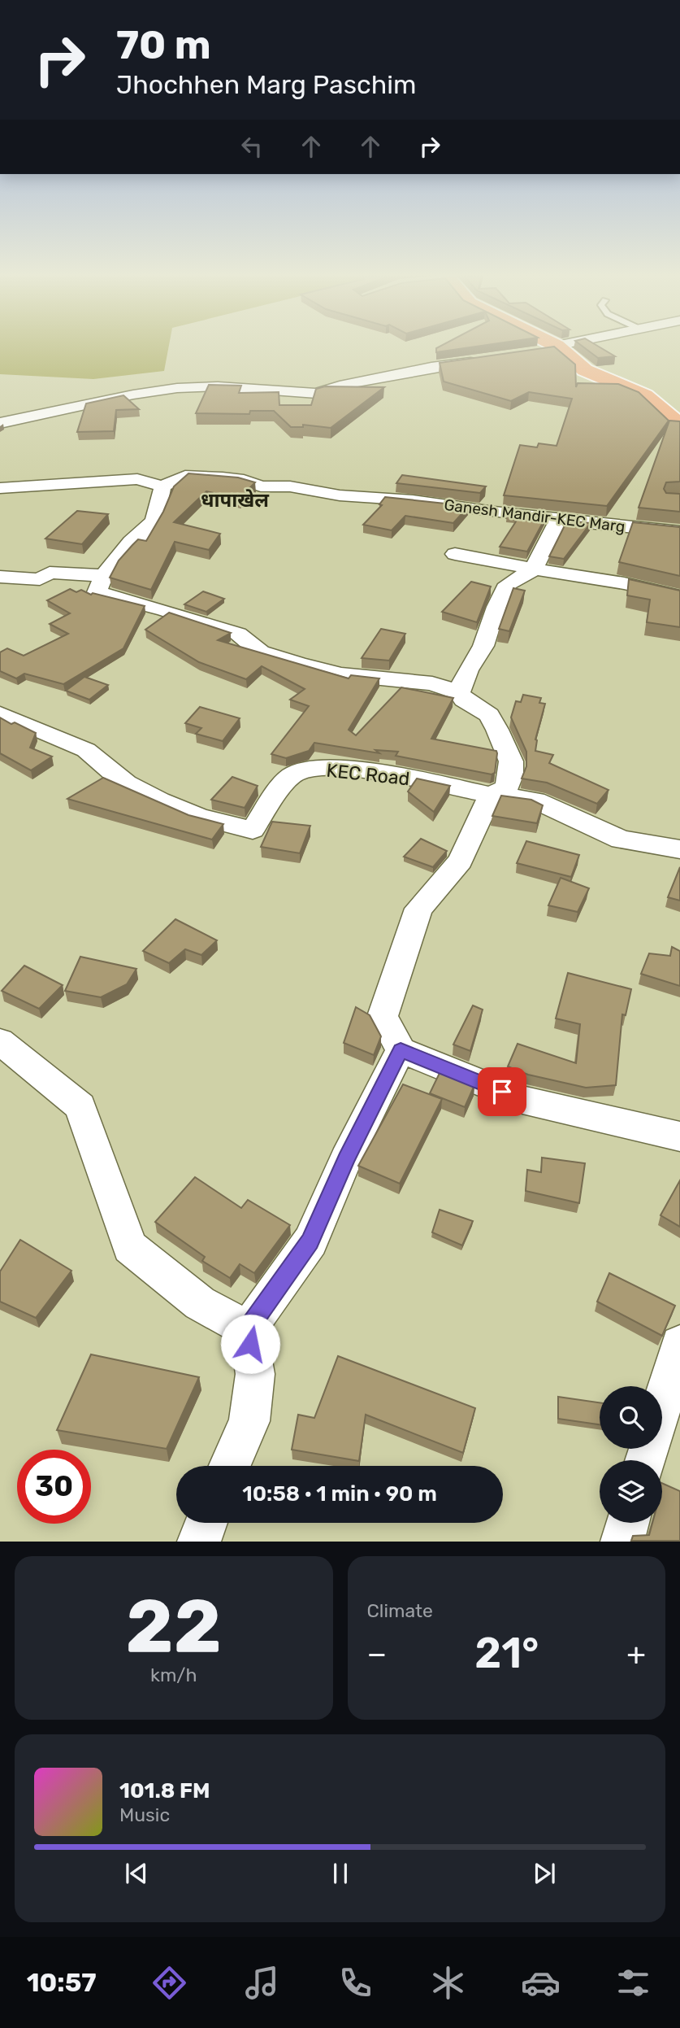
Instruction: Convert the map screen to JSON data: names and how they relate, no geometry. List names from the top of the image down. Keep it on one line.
{"streets":{"street":["Ganesh Mandir-KEC Marg","KEC Road"]},"districts":["धापाखेल"],"page":{"turn":["70 m","Jhochhen Marg Paschim"],"limit":"30","trip":"10:58 · 1 min · 90 m","tile":[["22","km/h"],"Climate"],"heat":["−","21°","+"],"song":["101.8 FM","Music"],"tabs":"10:57"}}
